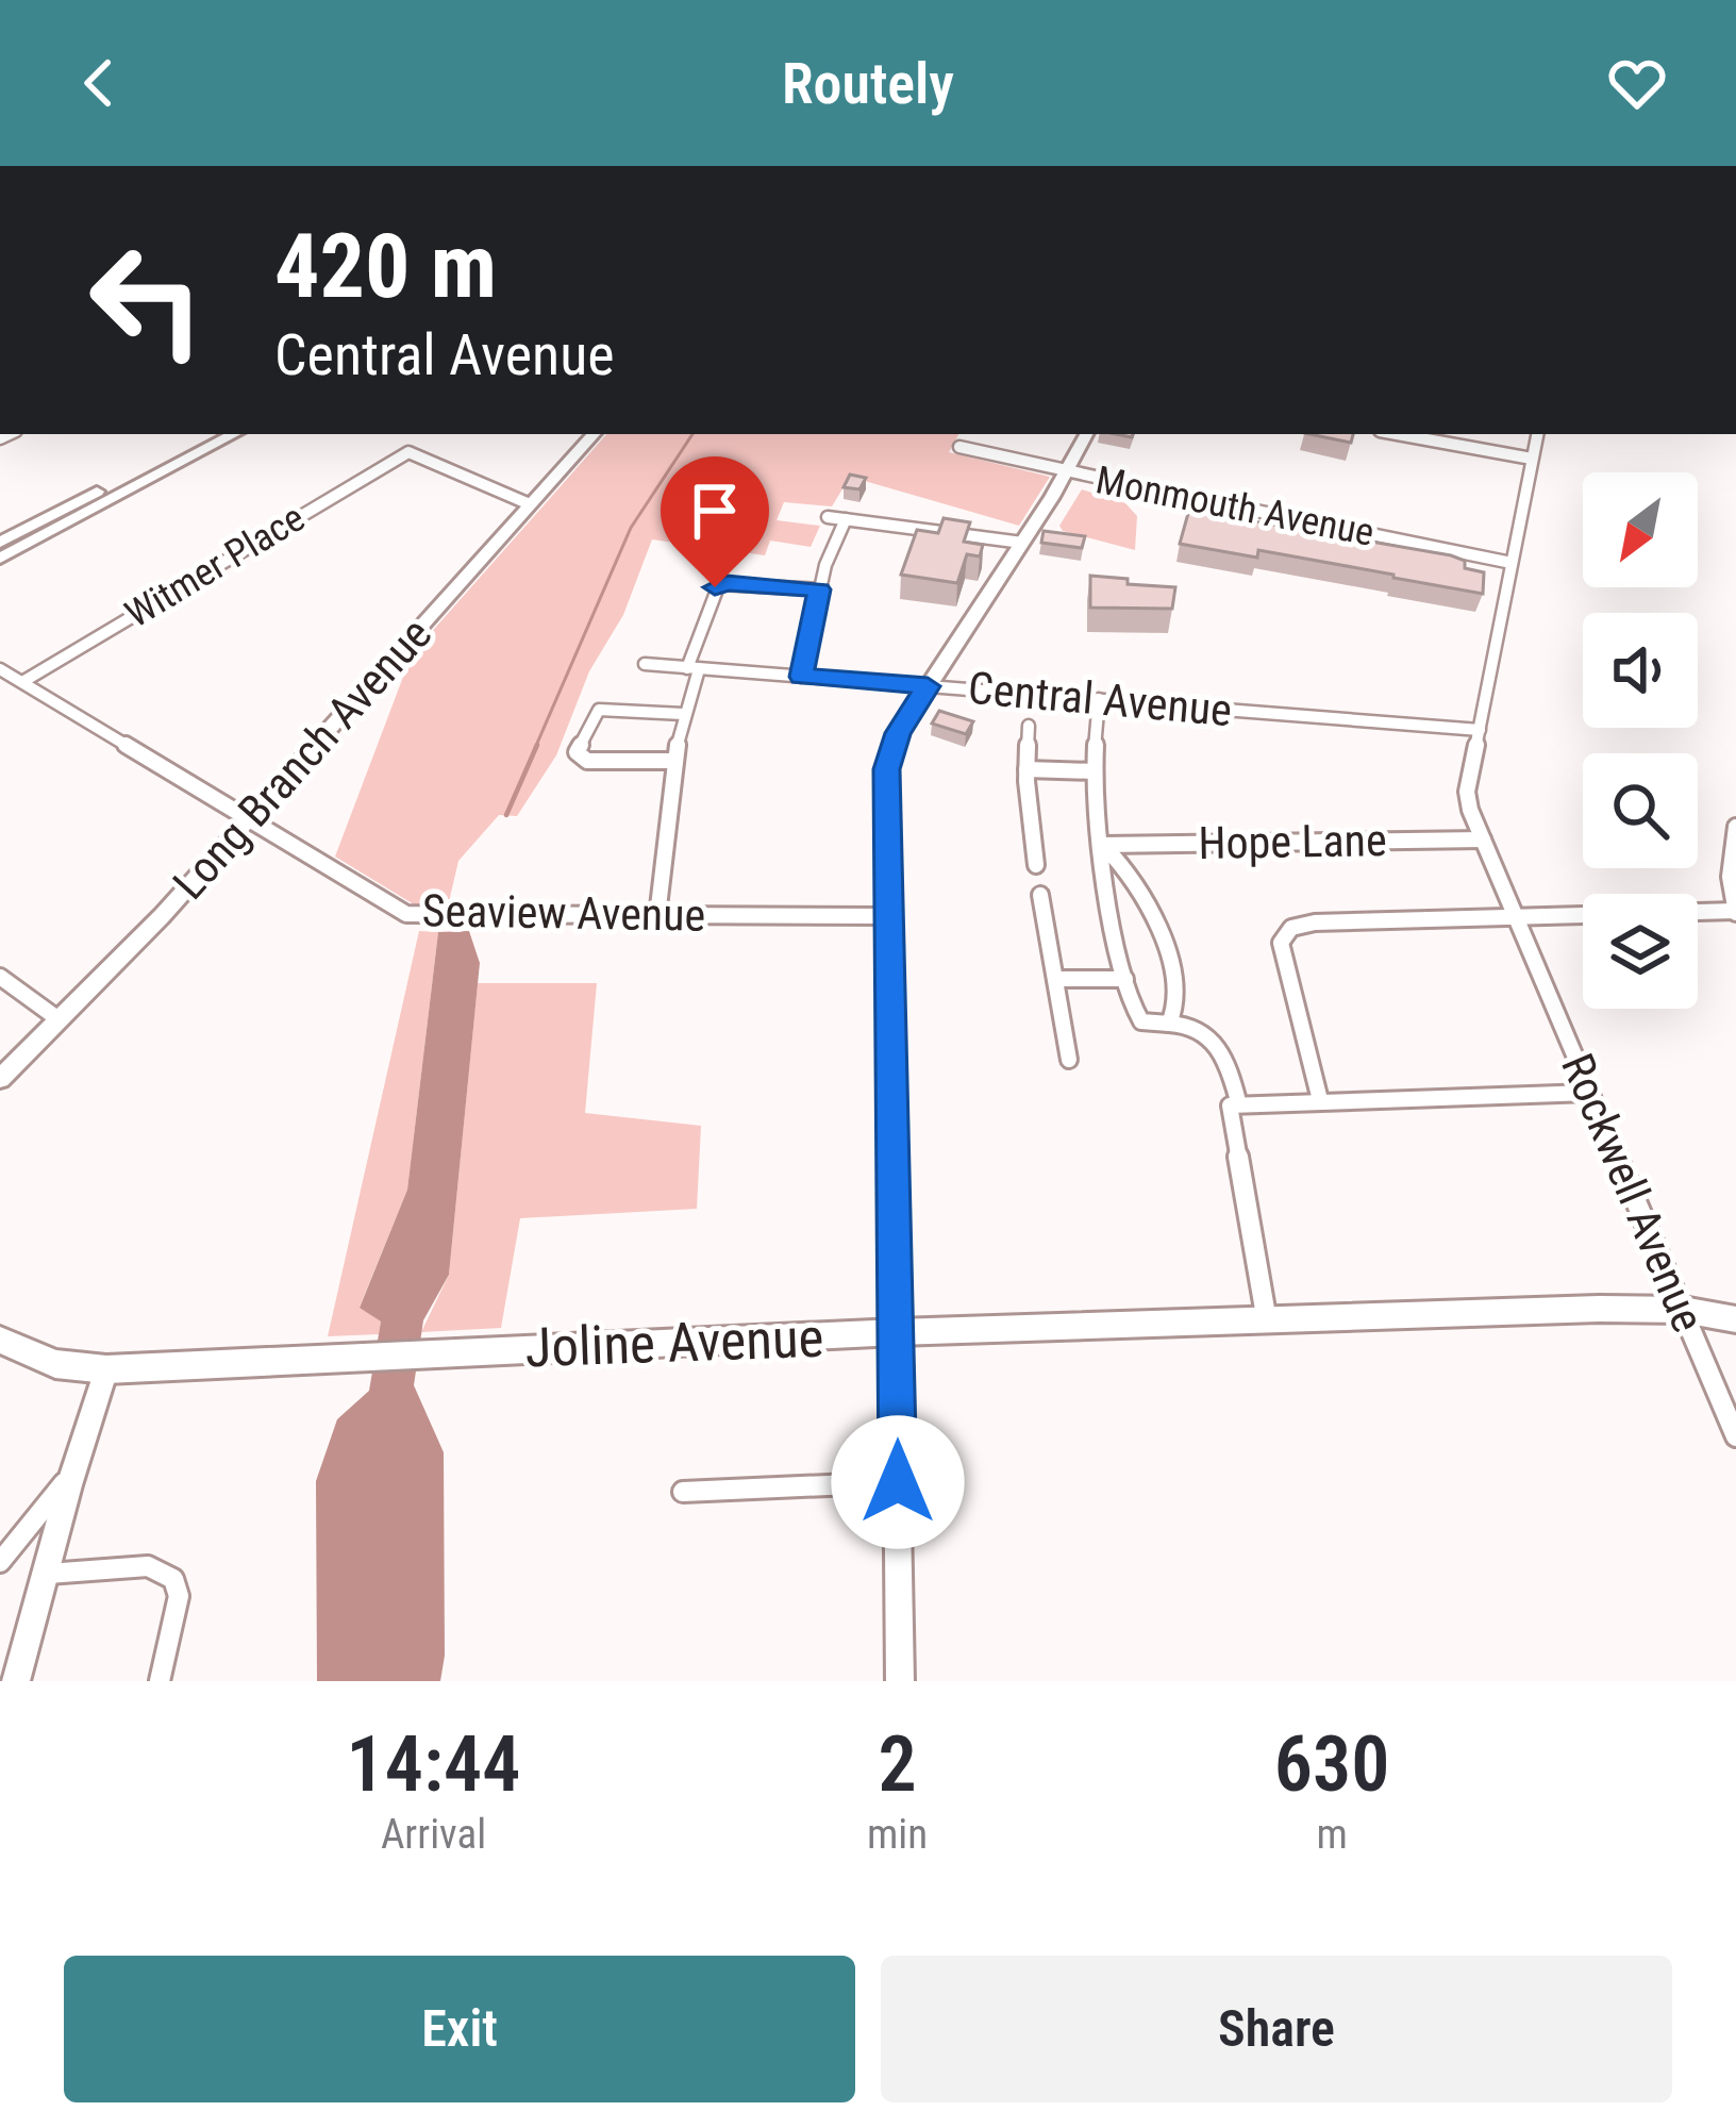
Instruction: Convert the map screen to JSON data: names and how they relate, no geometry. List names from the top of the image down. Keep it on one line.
{"streets":{"main road":["Joline Avenue"],"street":["Monmouth Avenue","Witmer Place","Central Avenue","Long Branch Avenue","Hope Lane","Seaview Avenue","Rockwell Avenue"]},"crossings":[["Monmouth Avenue","Rockwell Avenue"],["Witmer Place","Long Branch Avenue"],["Witmer Place","Seaview Avenue"],["Central Avenue","Rockwell Avenue"],["Long Branch Avenue","Seaview Avenue"],["Hope Lane","Rockwell Avenue"],["Rockwell Avenue","Joline Avenue"]],"north":"bottom left","page":{"header":"Routely","turn":["420 m","Central Avenue"],"eta":["14:44","Arrival","2","min","630","m"],"buttons":["Exit","Share"]}}
